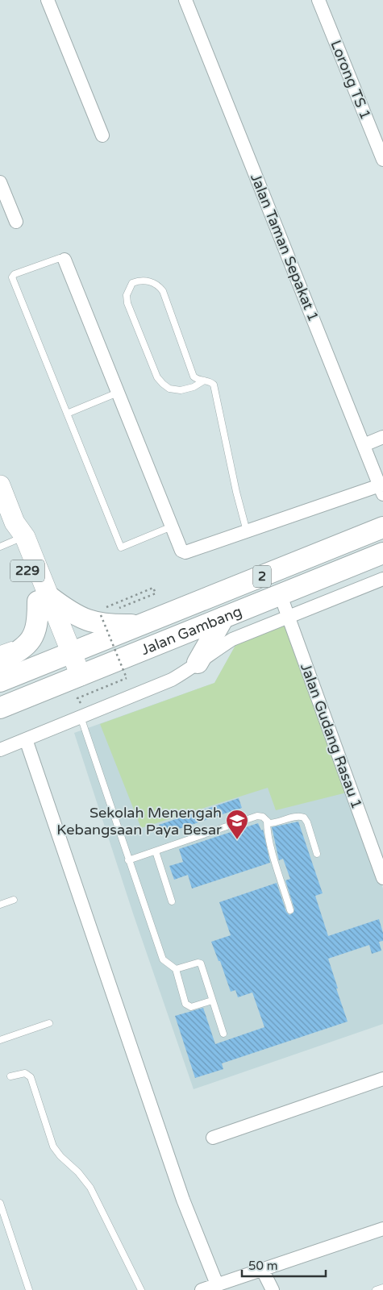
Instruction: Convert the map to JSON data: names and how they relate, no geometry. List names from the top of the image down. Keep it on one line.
{"streets":{"highway":["2","Jalan Gambang"],"main road":["229"],"street":["Lorong TS 1","Jalan Taman Sepakat 1","Jalan Gudang Rasau 1"]},"crossings":[["229","Jalan Gambang"],["Jalan Gambang","Jalan Gudang Rasau 1"]],"places":{"school or university":["Sekolah Menengah Kebangsaan Paya Besar"]},"scale_bar":"50 m"}
